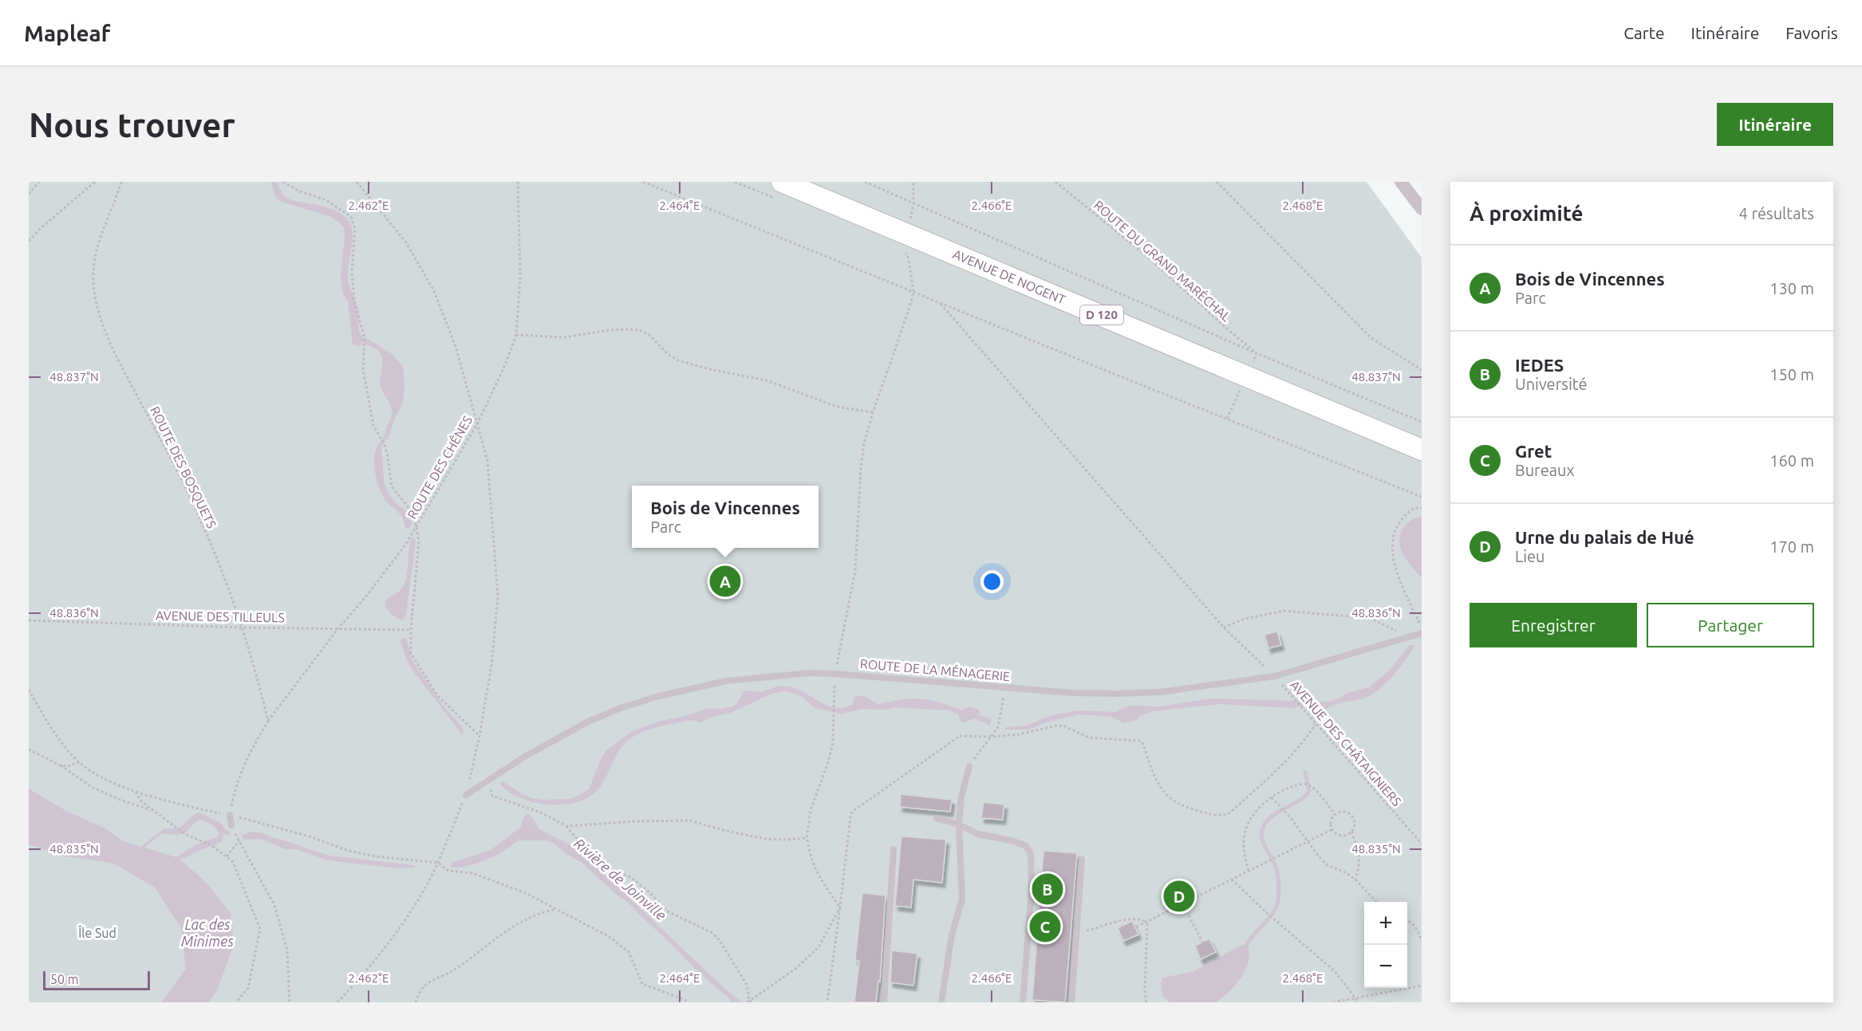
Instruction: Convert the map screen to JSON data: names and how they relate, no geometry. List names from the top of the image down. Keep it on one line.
{"streets":{"main road":["AVENUE DE NOGENT","D 120"],"lane":["ROUTE DE LA MÉNAGERIE"],"path":["ROUTE DU GRAND MARÉCHAL","ROUTE DES BOSQUETS","ROUTE DES CHÊNES","AVENUE DES TILLEULS","AVENUE DES CHÂTAIGNIERS"]},"crossings":[["ROUTE DES BOSQUETS","ROUTE DES CHÊNES"],["ROUTE DES BOSQUETS","AVENUE DES TILLEULS"],["ROUTE DES CHÊNES","AVENUE DES TILLEULS"],["ROUTE DE LA MÉNAGERIE","AVENUE DES CHÂTAIGNIERS"]],"water":["Rivière de Joinville","Lac des Minimes"],"parks":["Île Sud"],"scale_bar":"50 m","page":{"header":"Mapleaf","nav":["Carte","Itinéraire","Favoris"],"buttons":["Itinéraire",["Enregistrer","Partager"]],"title":"Nous trouver","heading":["À proximité","4 résultats"],"list":[{"mark":"A","name":"Bois de Vincennes","note":"Parc","value":"130 m"},{"mark":"B","name":"IEDES","note":"Université","value":"150 m"},{"mark":"C","name":"Gret","note":"Bureaux","value":"160 m"},{"mark":"D","name":"Urne du palais de Hué","note":"Lieu","value":"170 m"}],"popup":["Bois de Vincennes","Parc"],"pins":["A","B","D","C"],"map_buttons":["+","−"],"scale":"50 m"},"coordinates":["2.462°E","2.464°E","2.466°E","2.468°E","48.837°N","48.836°N","48.835°N"]}
